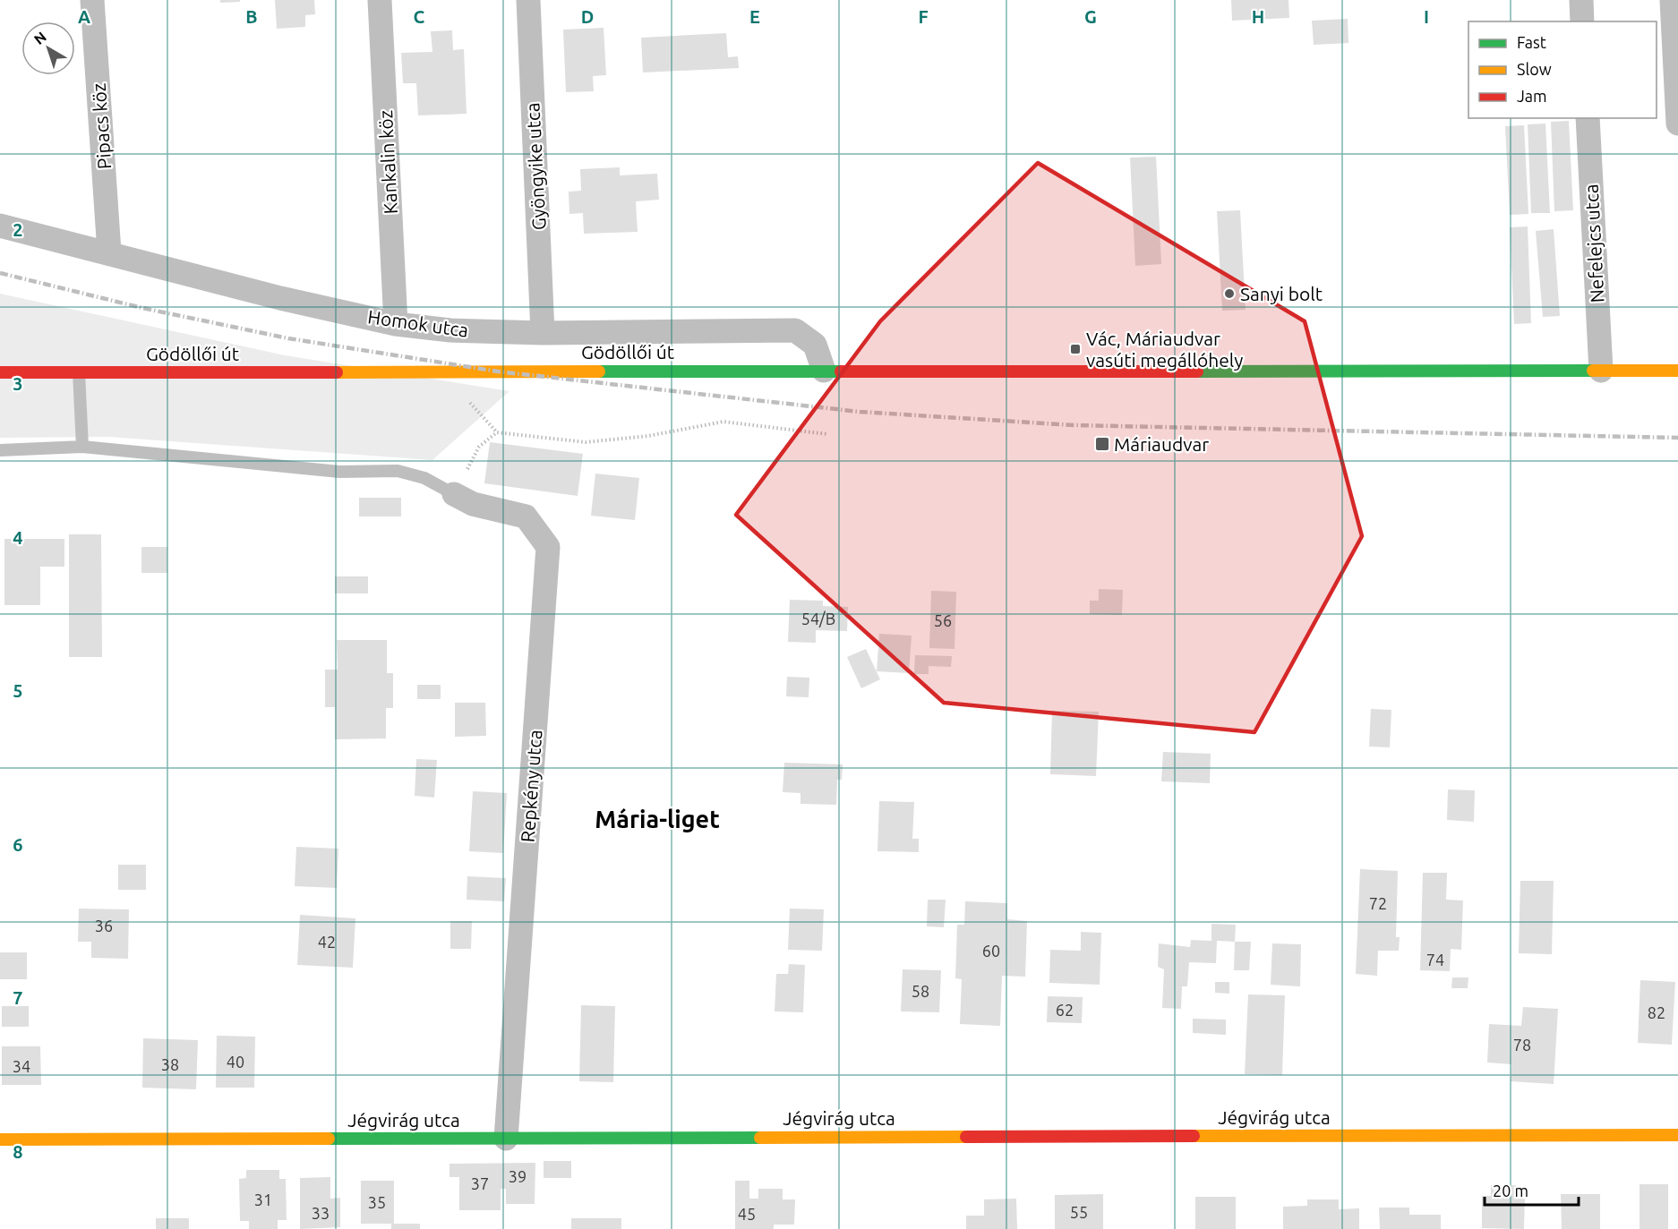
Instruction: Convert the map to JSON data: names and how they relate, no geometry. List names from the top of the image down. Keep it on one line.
{"streets":{"main road":["Gödöllői út","Jégvirág utca"],"street":["Pipacs köz","Kankalin köz","Gyöngyike utca","Nefelejcs utca","Homok utca","Repkény utca"]},"crossings":[["Pipacs köz","Homok utca"],["Kankalin köz","Homok utca"],["Gyöngyike utca","Homok utca"],["Nefelejcs utca","Gödöllői út"],["Homok utca","Gödöllői út"],["Repkény utca","Jégvirág utca"]],"districts":["Mária-liget"],"places":{"other":["Sanyi bolt"],"transit":["Vác, Máriaudvar vasúti megállóhely","Máriaudvar"]},"house_numbers":["54/B","56","72","36","42","60","74","58","62","82","78","40","38","34","39","37","31","35","55","33","45"],"legend":["Fast","Slow","Jam"],"scale_bar":"20 m","north":"top left","grid":{"columns":["A","B","C","D","E","F","G","H","I"],"rows":["2","3","4","5","6","7","8"]}}
